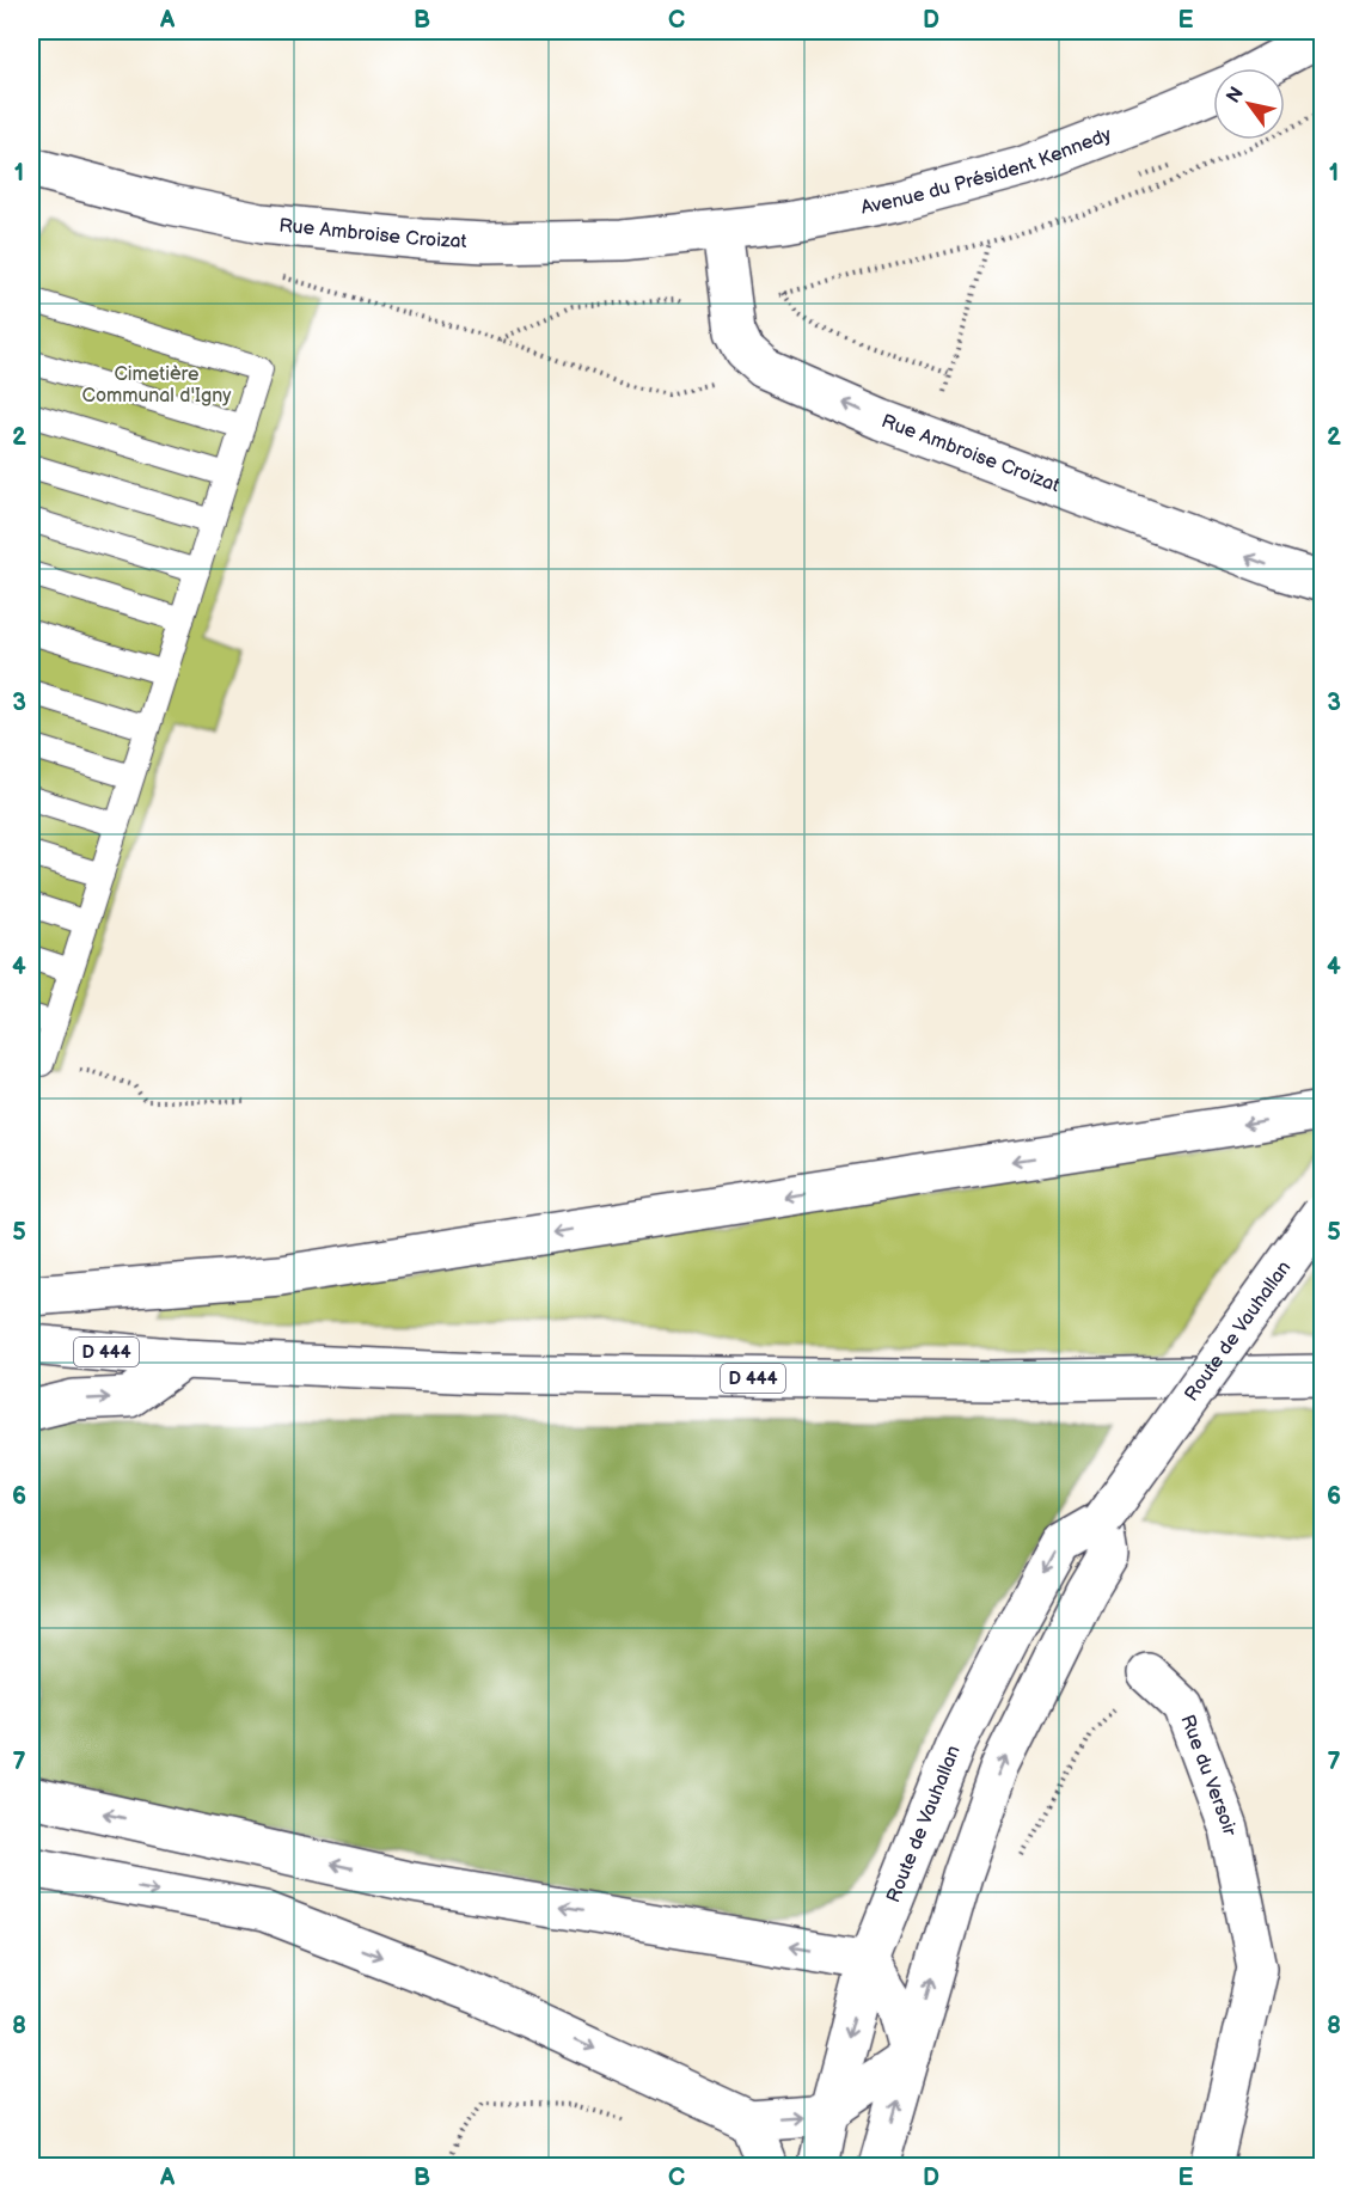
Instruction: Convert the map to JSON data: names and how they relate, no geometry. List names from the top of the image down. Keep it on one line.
{"streets":{"main road":["Avenue du Président Kennedy","Rue Ambroise Croizat","Route de Vauhallan","D 444","Rue du Versoir"]},"crossings":[["Avenue du Président Kennedy","Rue Ambroise Croizat"]],"one_way":["Rue Ambroise Croizat"],"parks":["Cimetière Communal d'Igny"],"north":"top left","grid":{"columns":["A","B","C","D","E"],"rows":["1","2","3","4","5","6","7","8"]}}
